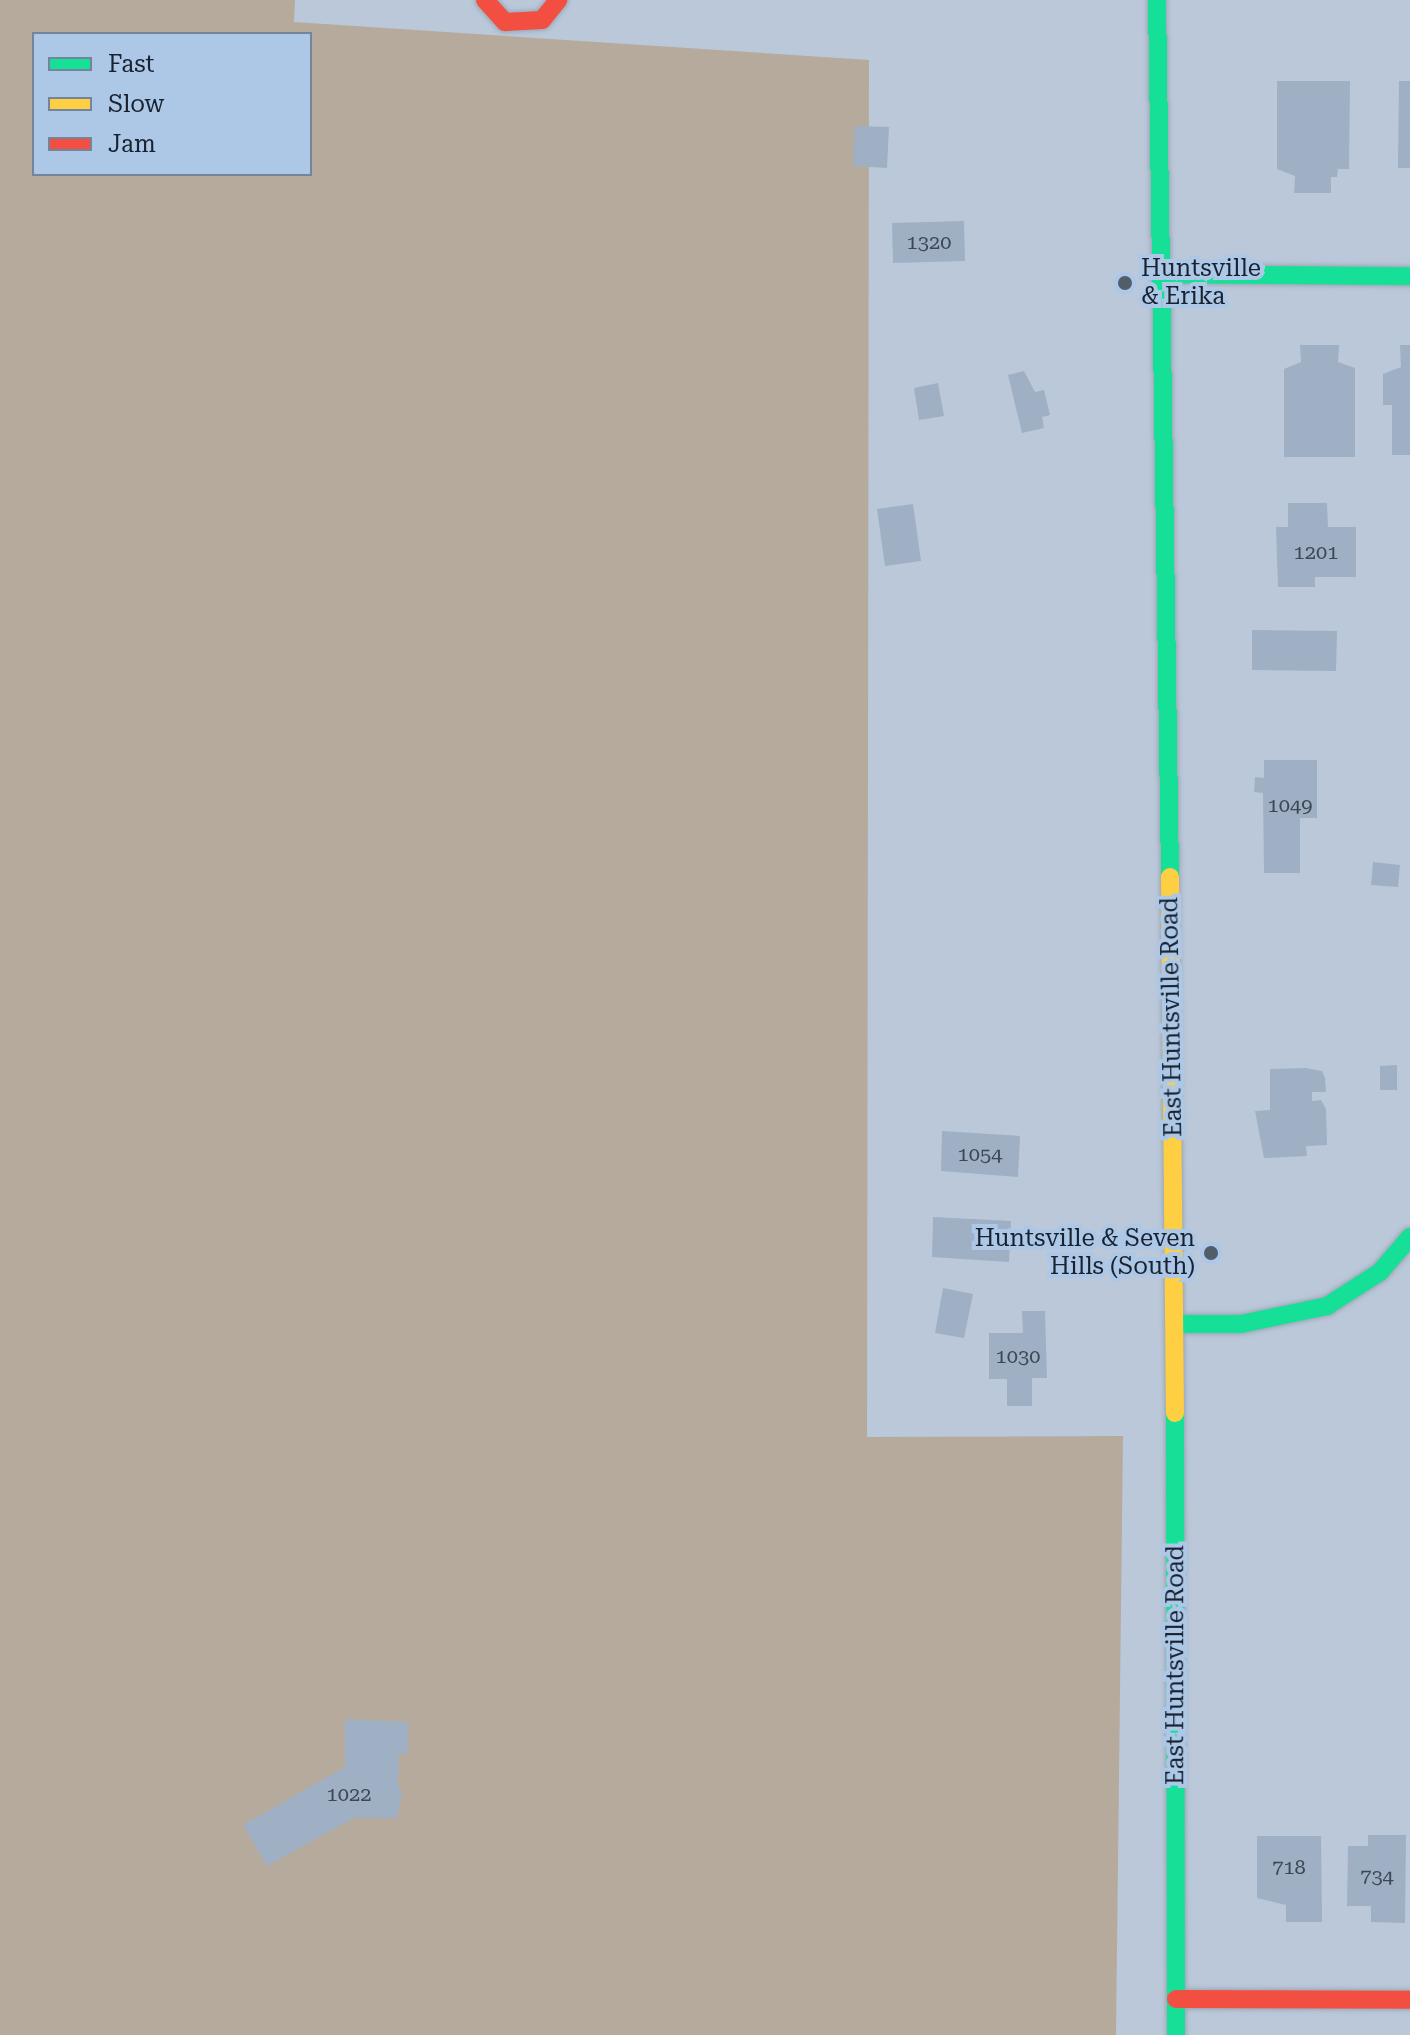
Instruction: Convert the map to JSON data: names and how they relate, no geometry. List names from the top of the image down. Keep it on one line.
{"streets":{"main road":["East Huntsville Road"]},"places":["Huntsville & Erika","Huntsville & Seven Hills (South)"],"house_numbers":["1320","1201","1049","1054","1030","1022","718","734"],"legend":["Fast","Slow","Jam"]}
